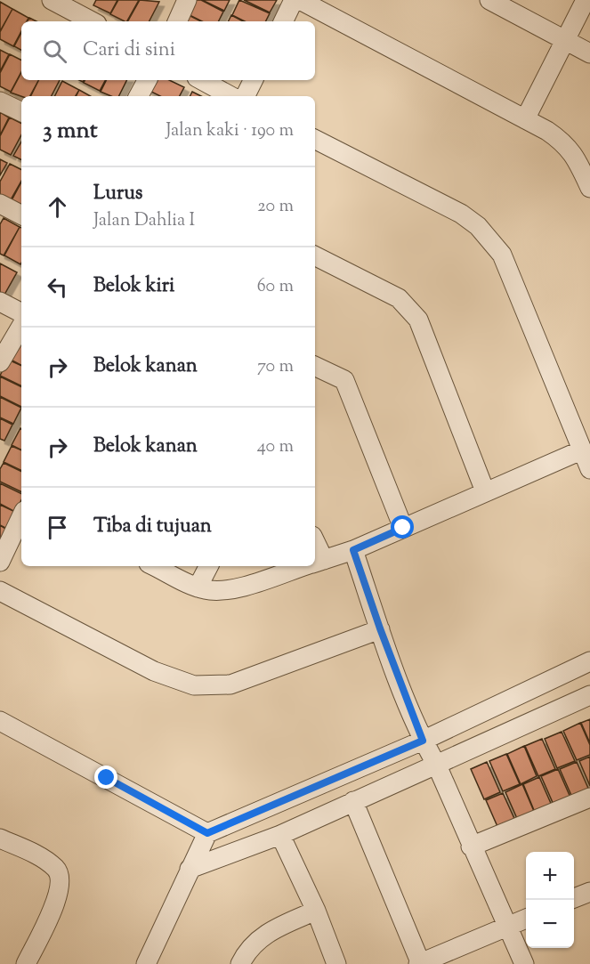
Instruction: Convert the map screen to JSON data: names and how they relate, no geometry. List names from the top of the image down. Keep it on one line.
{"page":{"search":"Cari di sini","heading":["3 mnt","Jalan kaki · 190 m"],"list":[["Lurus","Jalan Dahlia I","20 m"],["Belok kiri","60 m"],["Belok kanan","70 m"],["Belok kanan","40 m"],"Tiba di tujuan"],"map_buttons":["+","−"]}}
